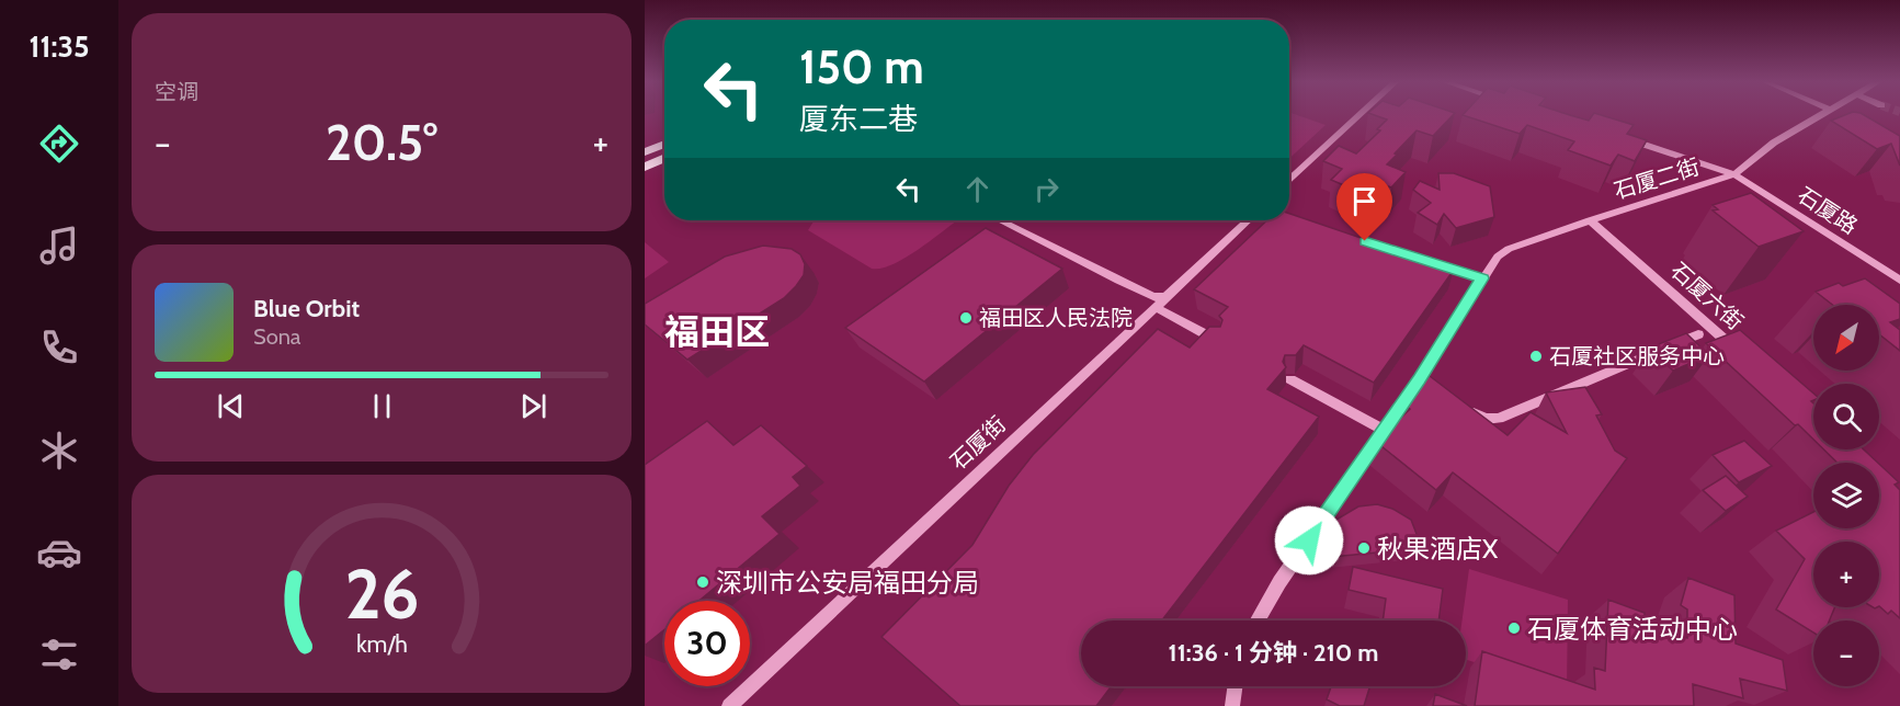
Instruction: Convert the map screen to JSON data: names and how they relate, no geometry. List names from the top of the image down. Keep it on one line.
{"streets":{"street":["石厦二街","石厦路","石厦六街","石厦街"]},"crossings":[["石厦二街","石厦路"],["石厦二街","石厦六街"]],"districts":["福田区"],"places":["福田区人民法院","石厦社区服务中心","秋果酒店X","深圳市公安局福田分局","石厦体育活动中心"],"north":"bottom left","page":{"tabs":"11:35","tile":"空调","turn":["150 m","厦东二巷"],"heat":["−","20.5°","+"],"song":["Blue Orbit","Sona"],"map_buttons":["+","−"],"limit":"30","trip":"11:36 · 1 分钟 · 210 m","gauge":["26","km/h"]}}
